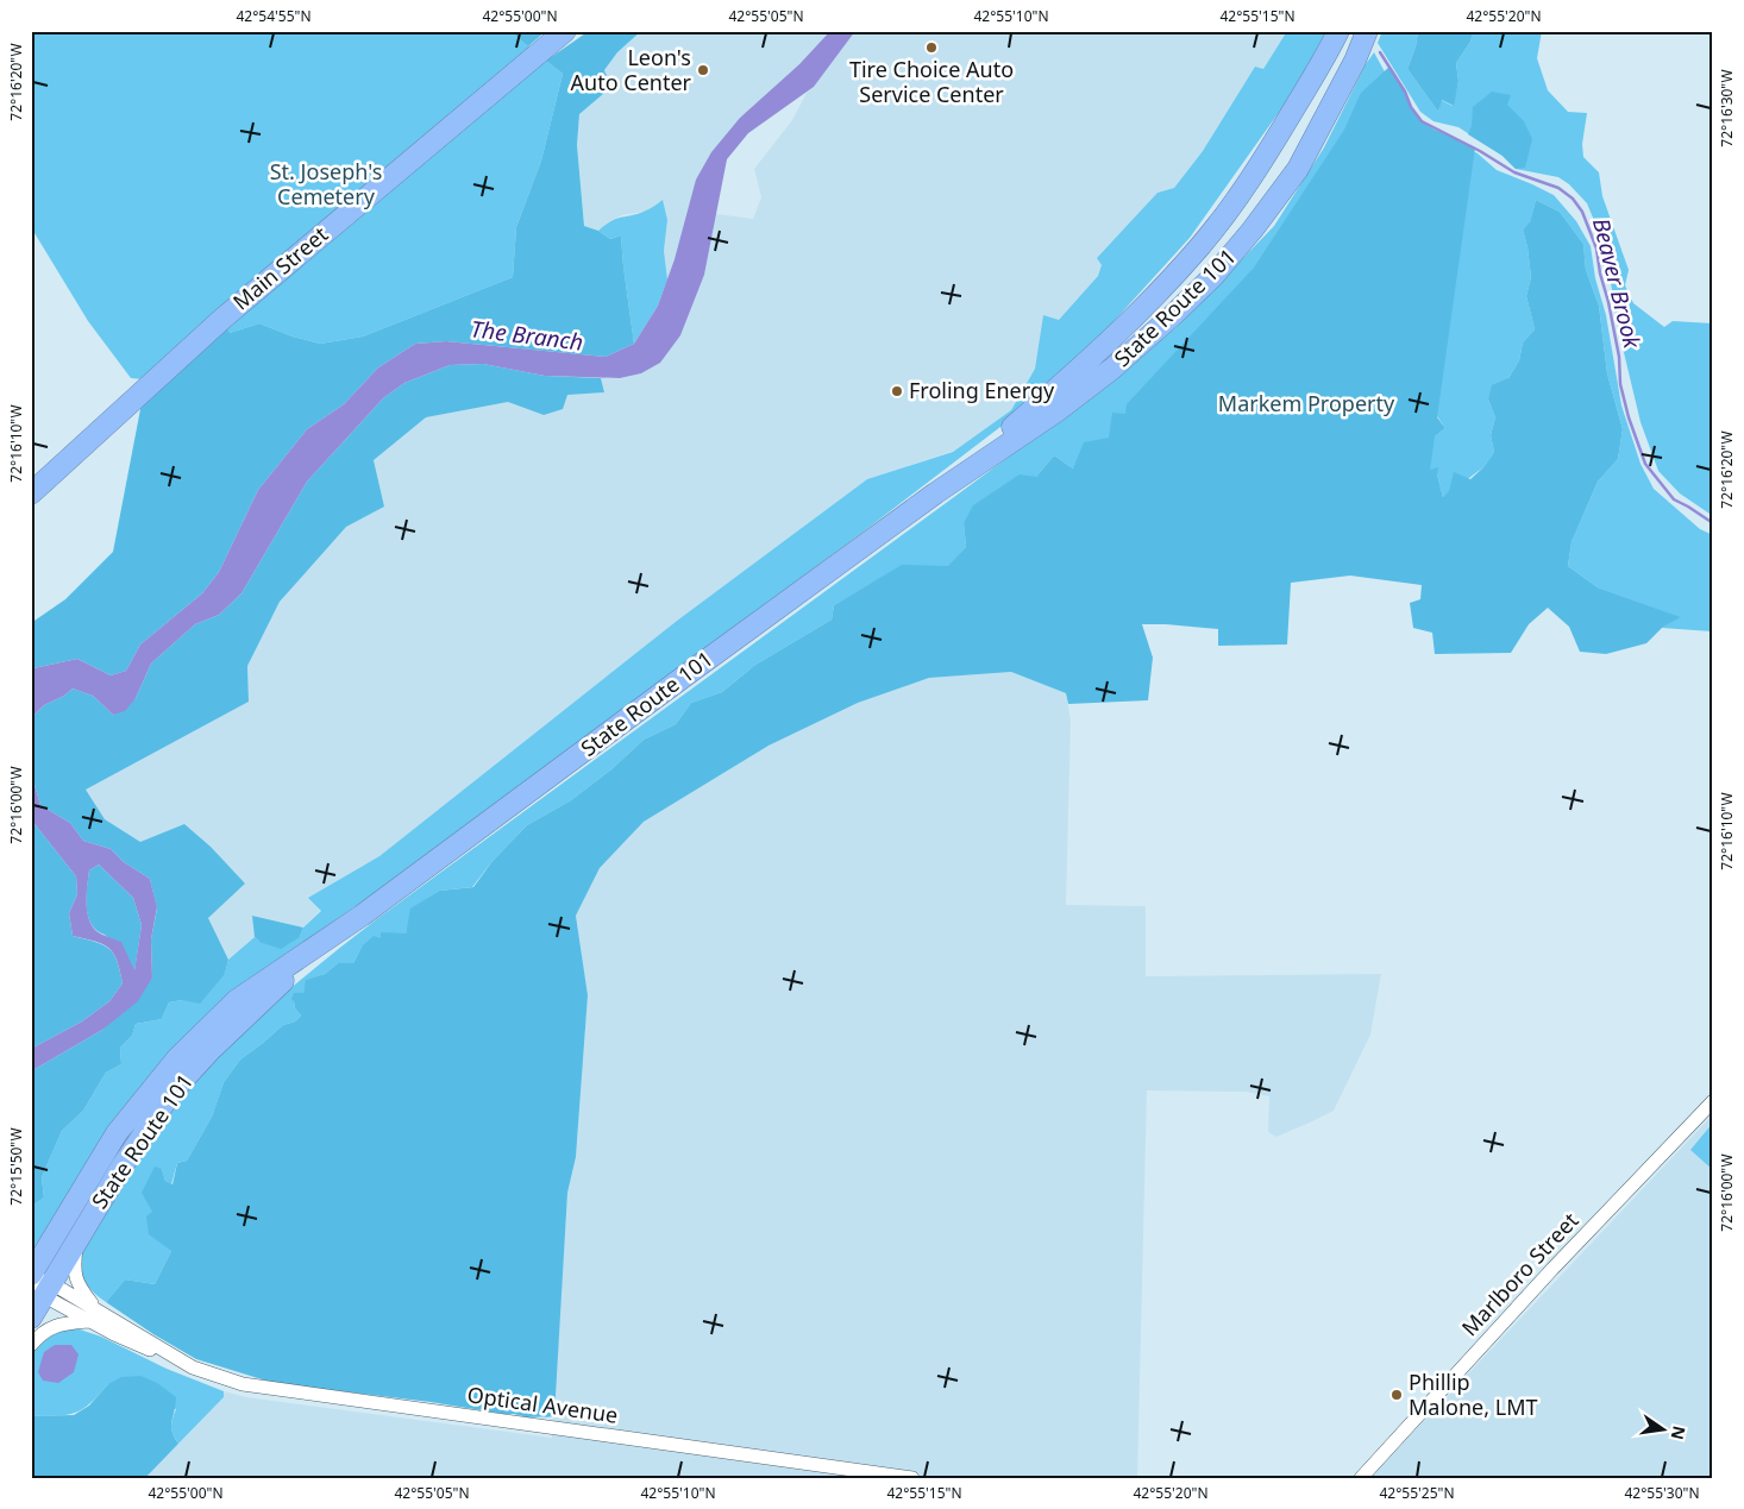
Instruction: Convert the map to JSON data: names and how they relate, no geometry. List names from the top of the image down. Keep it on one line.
{"streets":{"highway":["Main Street","State Route 101"],"street":["Marlboro Street","Optical Avenue"]},"water":["Beaver Brook","The Branch"],"parks":["St. Joseph's Cemetery","Markem Property"],"places":["Tire Choice Auto Service Center","Leon's Auto Center","Froling Energy","Phillip Malone, LMT"],"north":"right","coordinates":["42°54'55\"N","42°55'00\"N","42°55'05\"N","42°55'10\"N","42°55'15\"N","42°55'20\"N","72°16'20\"W","72°16'30\"W","72°16'10\"W","72°16'00\"W","72°15'50\"W","42°55'25\"N","42°55'30\"N"]}
